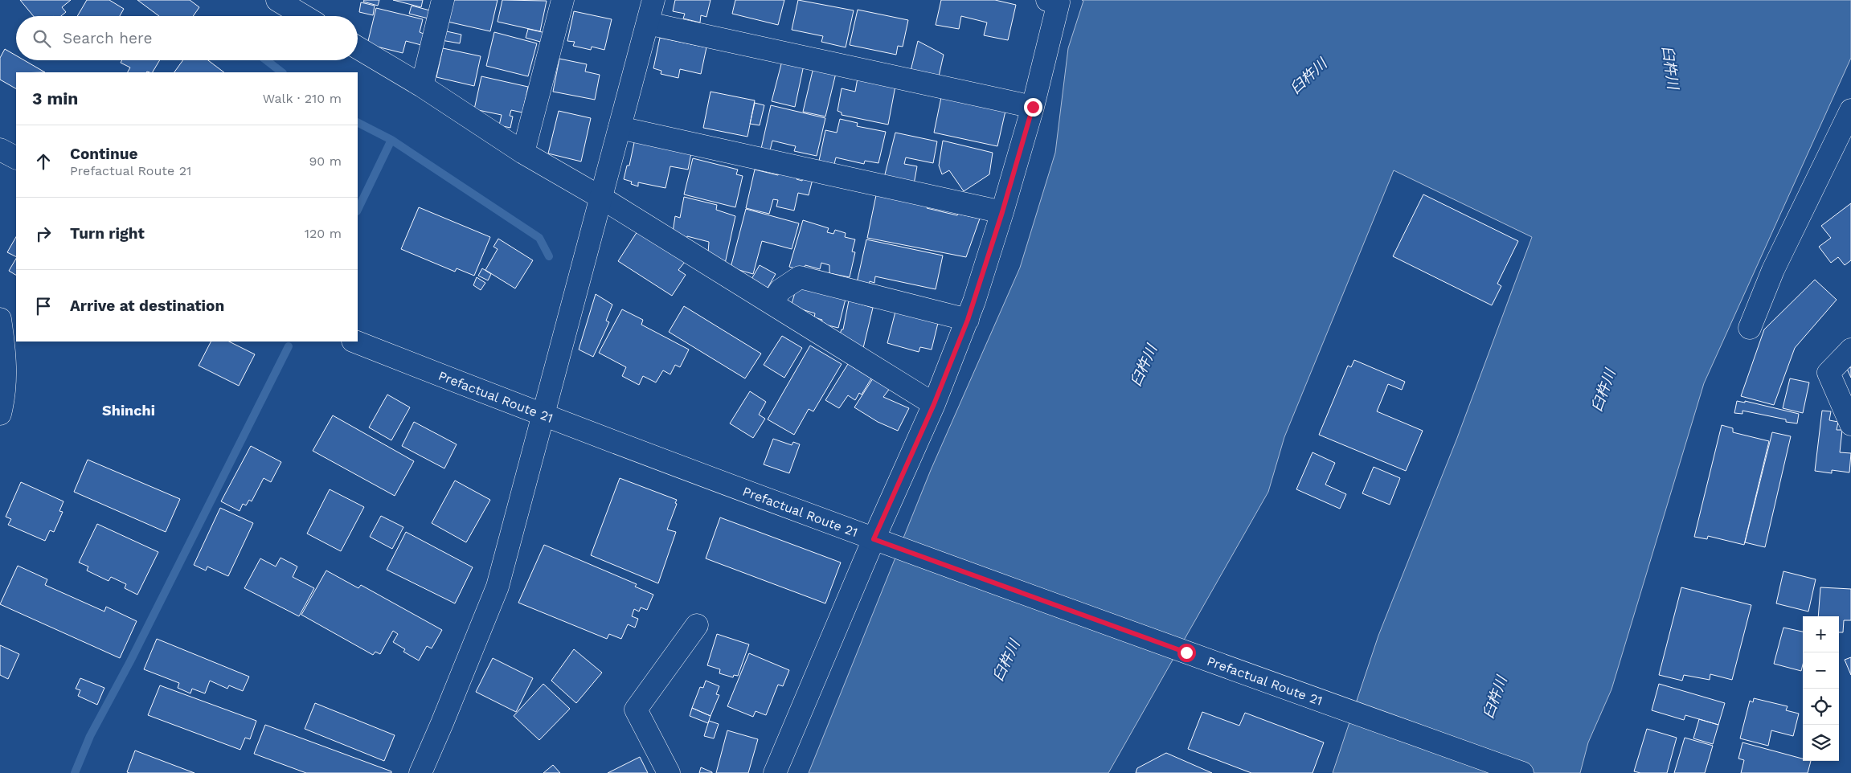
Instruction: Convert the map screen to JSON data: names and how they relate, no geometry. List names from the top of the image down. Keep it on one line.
{"streets":{"street":["Prefactual Route 21"]},"districts":["Shinchi"],"water":["臼杵川"],"page":{"search":"Search here","heading":["3 min","Walk · 210 m"],"list":[["Continue","Prefactual Route 21","90 m"],["Turn right","120 m"],"Arrive at destination"],"map_buttons":["+","−"]}}
